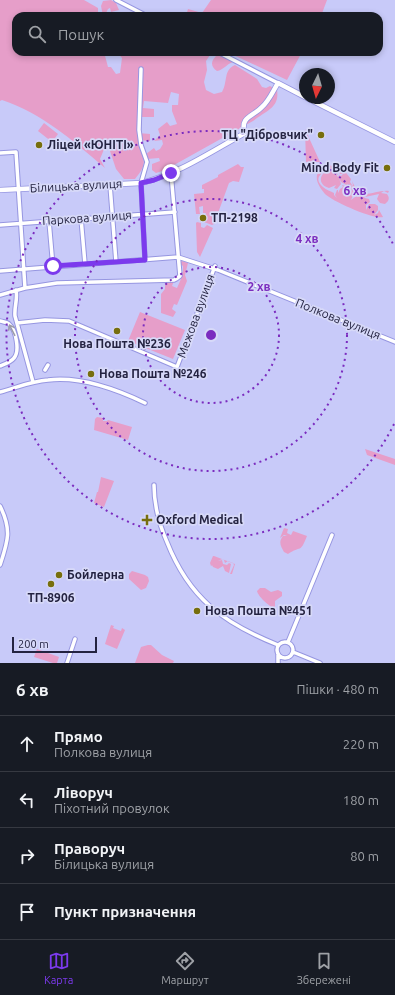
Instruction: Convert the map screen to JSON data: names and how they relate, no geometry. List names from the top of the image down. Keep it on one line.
{"streets":{"main road":["Білицька вулиця"],"street":["Паркова вулиця","Межова вулиця","Полкова вулиця"]},"crossings":[["Межова вулиця","Полкова вулиця"]],"places":{"other":["ТЦ \"Дібровчик\"","Ліцей «ЮНІТІ»","Mind Body Fit","ТП-2198","Нова Пошта №236","Нова Пошта №246","Бойлерна","ТП-8906","Нова Пошта №451"],"health":["Oxford Medical"]},"scale_bar":"200 m","north":"bottom","page":{"search":"Пошук","scale":"200 m","heading":["6 хв","Пішки · 480 m"],"list":[["Прямо","Полкова вулиця","220 m"],["Ліворуч","Піхотний провулок","180 m"],["Праворуч","Білицька вулиця","80 m"],"Пункт призначення"],"nav":["Карта","Маршрут","Збережені"]},"rings":["6 хв","4 хв","2 хв"]}
